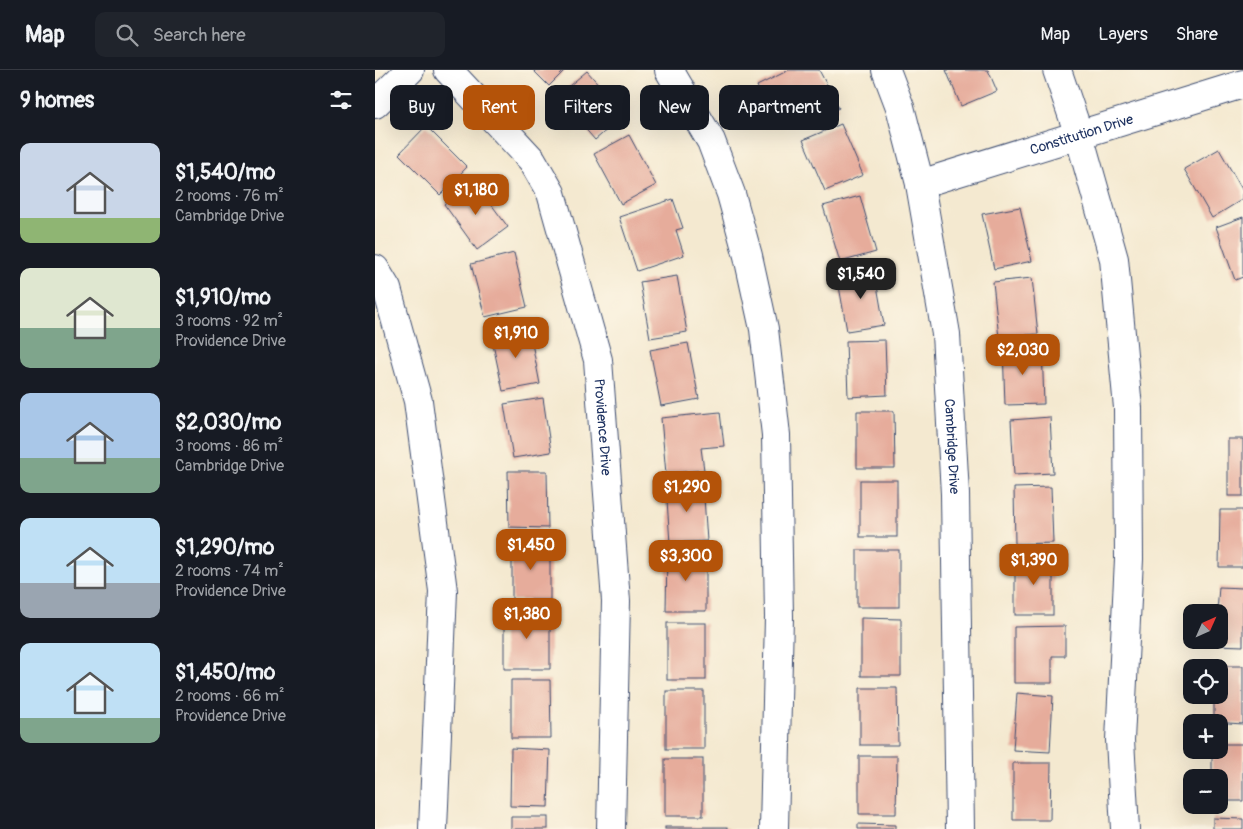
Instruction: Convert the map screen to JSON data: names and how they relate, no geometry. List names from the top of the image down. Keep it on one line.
{"streets":{"street":["Constitution Drive","Providence Drive","Cambridge Drive"]},"crossings":[["Constitution Drive","Cambridge Drive"]],"north":"top right","page":{"header":"Map","search":"Search here","nav":["Map","Layers","Share"],"heading":"9 homes","chip":["Buy","Rent","Filters","New","Apartment"],"list":[{"name":"$1,540/mo","note":"2 rooms · 76 m² · Cambridge Drive"},{"name":"$1,910/mo","note":"3 rooms · 92 m² · Providence Drive"},{"name":"$2,030/mo","note":"3 rooms · 86 m² · Cambridge Drive"},{"name":"$1,290/mo","note":"2 rooms · 74 m² · Providence Drive"},{"name":"$1,450/mo","note":"2 rooms · 66 m² · Providence Drive"}],"price":["$1,180","$1,540","$1,910","$2,030","$1,290","$1,450","$3,300","$1,390","$1,380"],"map_buttons":["+","−"]}}
